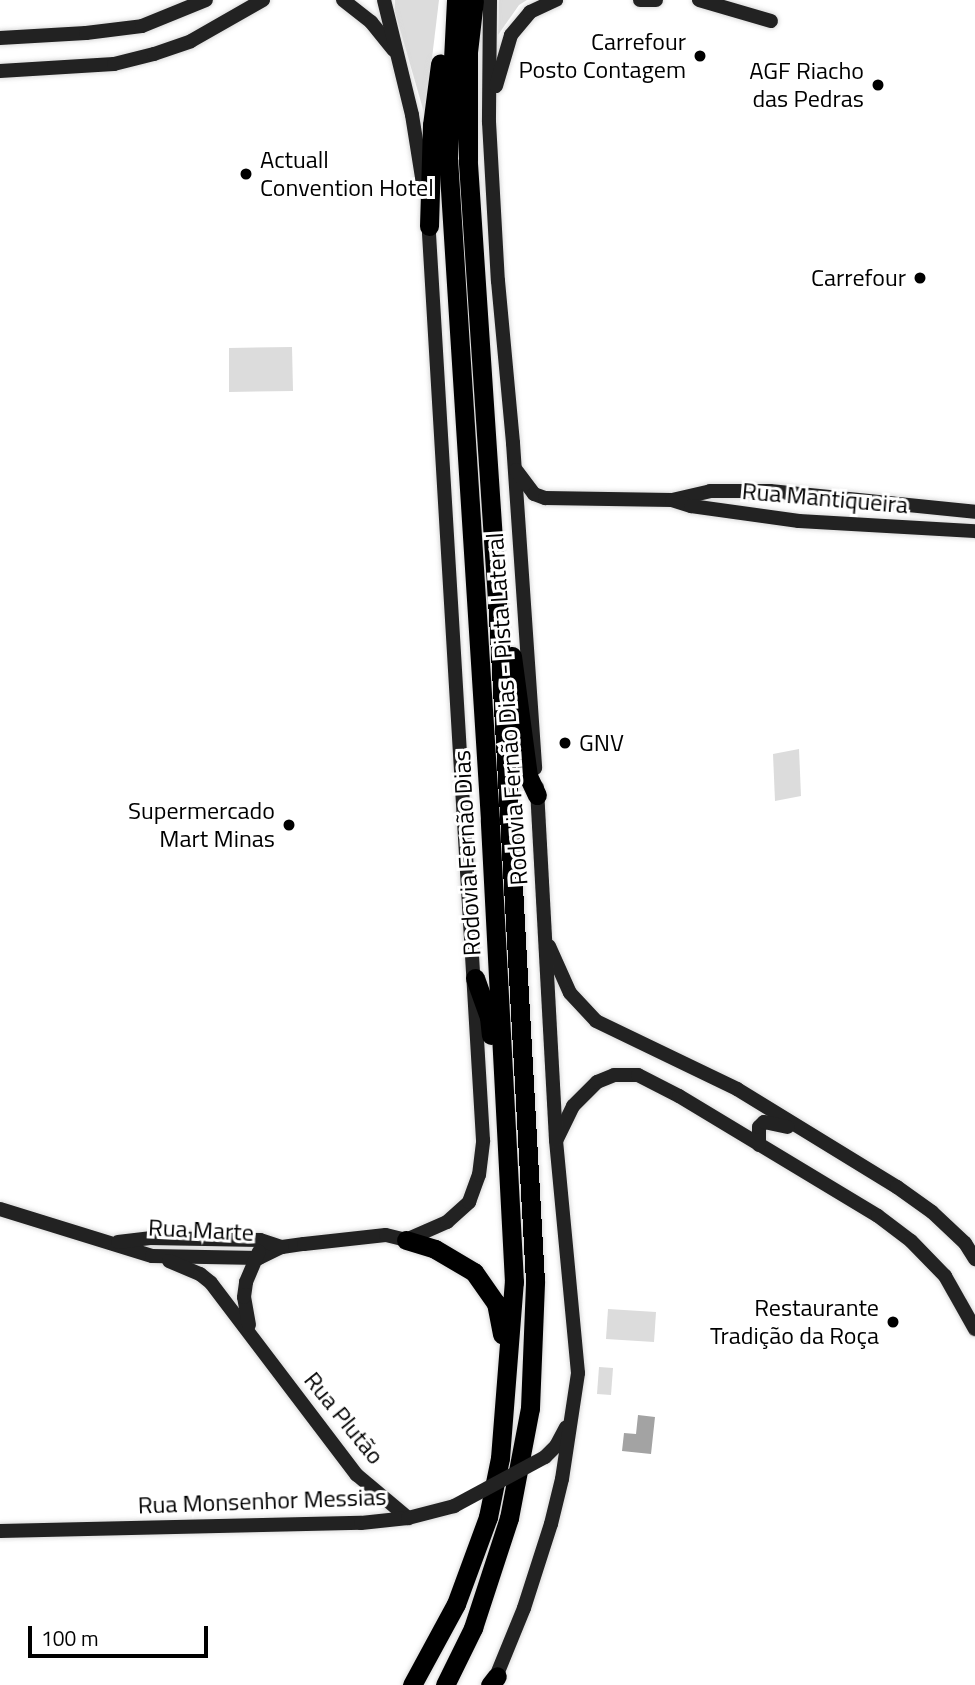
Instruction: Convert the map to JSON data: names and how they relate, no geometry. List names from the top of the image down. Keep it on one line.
{"streets":{"highway":["Rodovia Fernão Dias"],"street":["Rua Mantiqueira","Rodovia Fernão Dias - Pista Lateral","Rua Marte","Rua Plutão","Rua Monsenhor Messias"]},"crossings":[["Rua Mantiqueira","Rodovia Fernão Dias - Pista Lateral"],["Rodovia Fernão Dias - Pista Lateral","Rua Marte"],["Rodovia Fernão Dias - Pista Lateral","Rua Monsenhor Messias"],["Rua Marte","Rua Plutão"],["Rua Plutão","Rua Monsenhor Messias"]],"places":["Carrefour Posto Contagem","AGF Riacho das Pedras","Actuall Convention Hotel","Carrefour","GNV","Supermercado Mart Minas","Restaurante Tradição da Roça"],"scale_bar":"100 m"}
